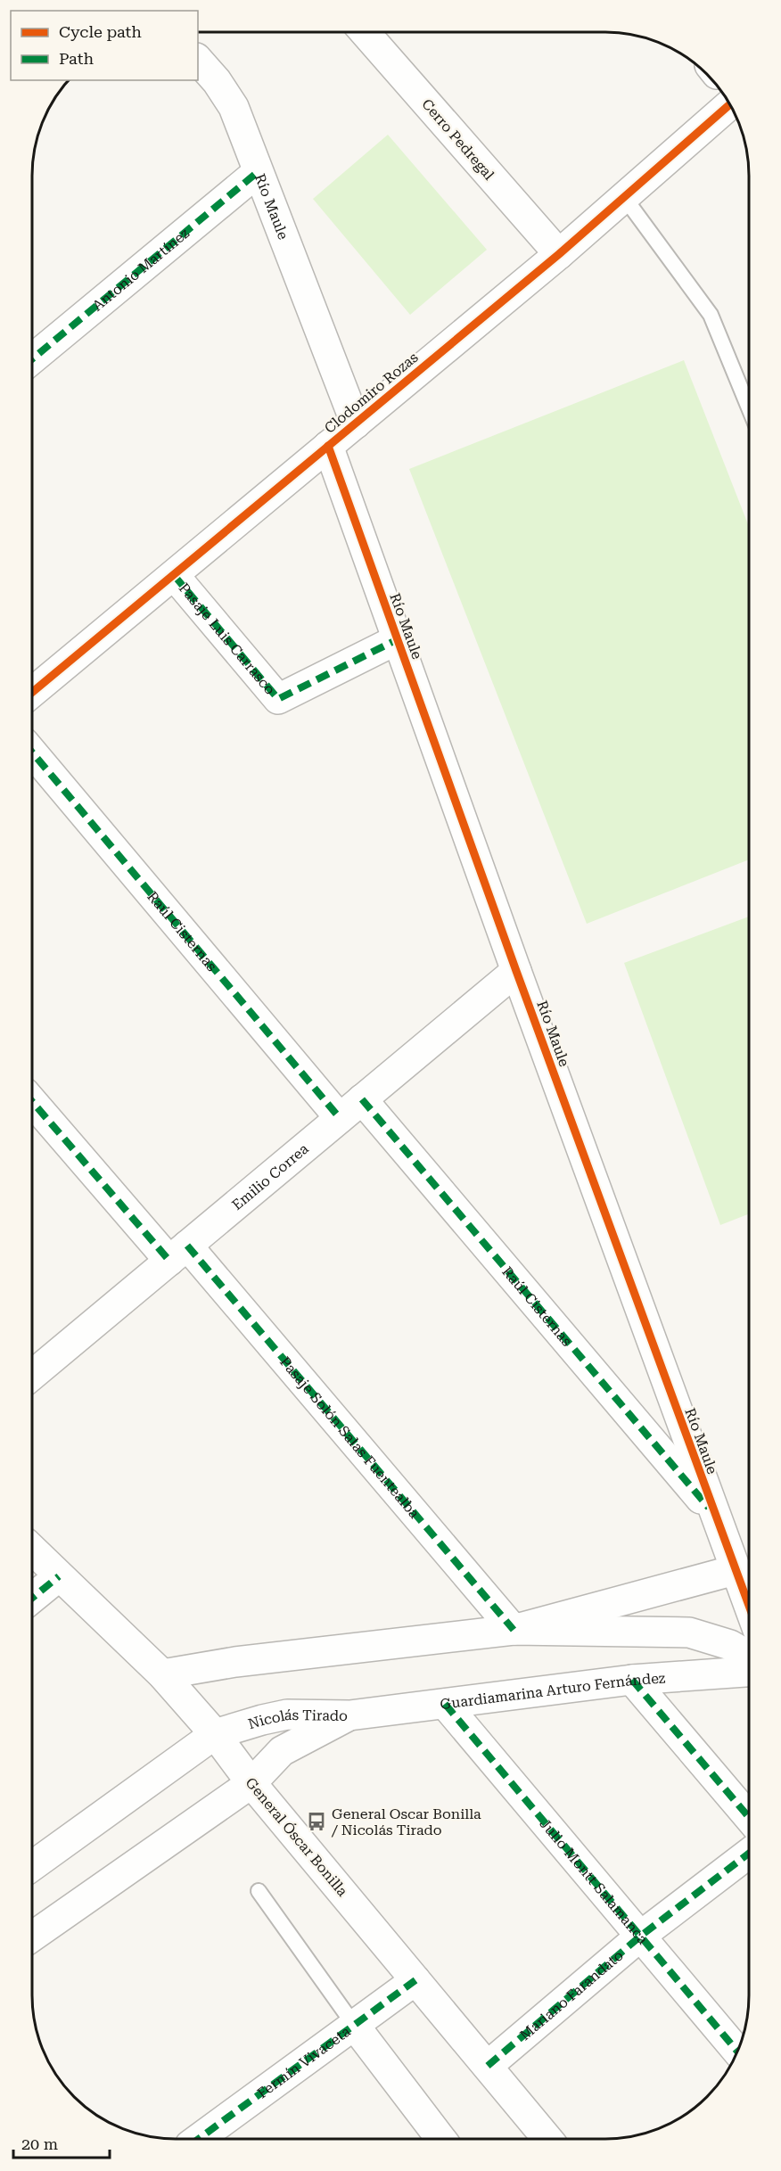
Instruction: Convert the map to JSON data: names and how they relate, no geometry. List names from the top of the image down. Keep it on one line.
{"streets":{"street":["Cerro Pedregal","Río Maule","Antonio Martínez","Clodomiro Rozas","Pasaje Luis Carrasco","Raúl Cisternas","Emilio Correa","Pasaje Solón Salas Fuentealba","Guardiamarina Arturo Fernández","Nicolás Tirado","General Óscar Bonilla","Julio Montt Salamanca","Mariano Farandato","Fermín Vivaceta"]},"crossings":[["Cerro Pedregal","Clodomiro Rozas"],["Río Maule","Antonio Martínez"],["Río Maule","Clodomiro Rozas"],["Río Maule","Pasaje Luis Carrasco"],["Río Maule","Raúl Cisternas"],["Río Maule","Emilio Correa"],["Clodomiro Rozas","Pasaje Luis Carrasco"],["Raúl Cisternas","Emilio Correa"],["Emilio Correa","Pasaje Solón Salas Fuentealba"],["Guardiamarina Arturo Fernández","Nicolás Tirado"],["Guardiamarina Arturo Fernández","Julio Montt Salamanca"],["Nicolás Tirado","General Óscar Bonilla"],["General Óscar Bonilla","Mariano Farandato"],["General Óscar Bonilla","Fermín Vivaceta"],["Julio Montt Salamanca","Mariano Farandato"]],"places":{"bus stop":["General Oscar Bonilla / Nicolás Tirado"]},"legend":["Cycle path","Path"],"scale_bar":"20 m"}
